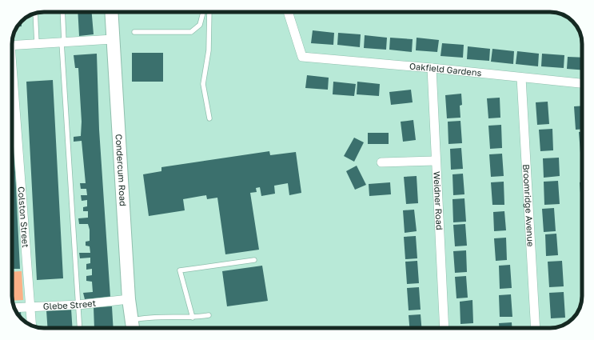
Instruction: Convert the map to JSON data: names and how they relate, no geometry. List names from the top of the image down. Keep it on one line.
{"streets":{"main road":["Condercum Road"],"street":["Oakfield Gardens","Weidner Road","Broomridge Avenue","Colston Street","Glebe Street"]},"crossings":[["Oakfield Gardens","Weidner Road"],["Oakfield Gardens","Broomridge Avenue"],["Condercum Road","Glebe Street"],["Colston Street","Glebe Street"]]}
